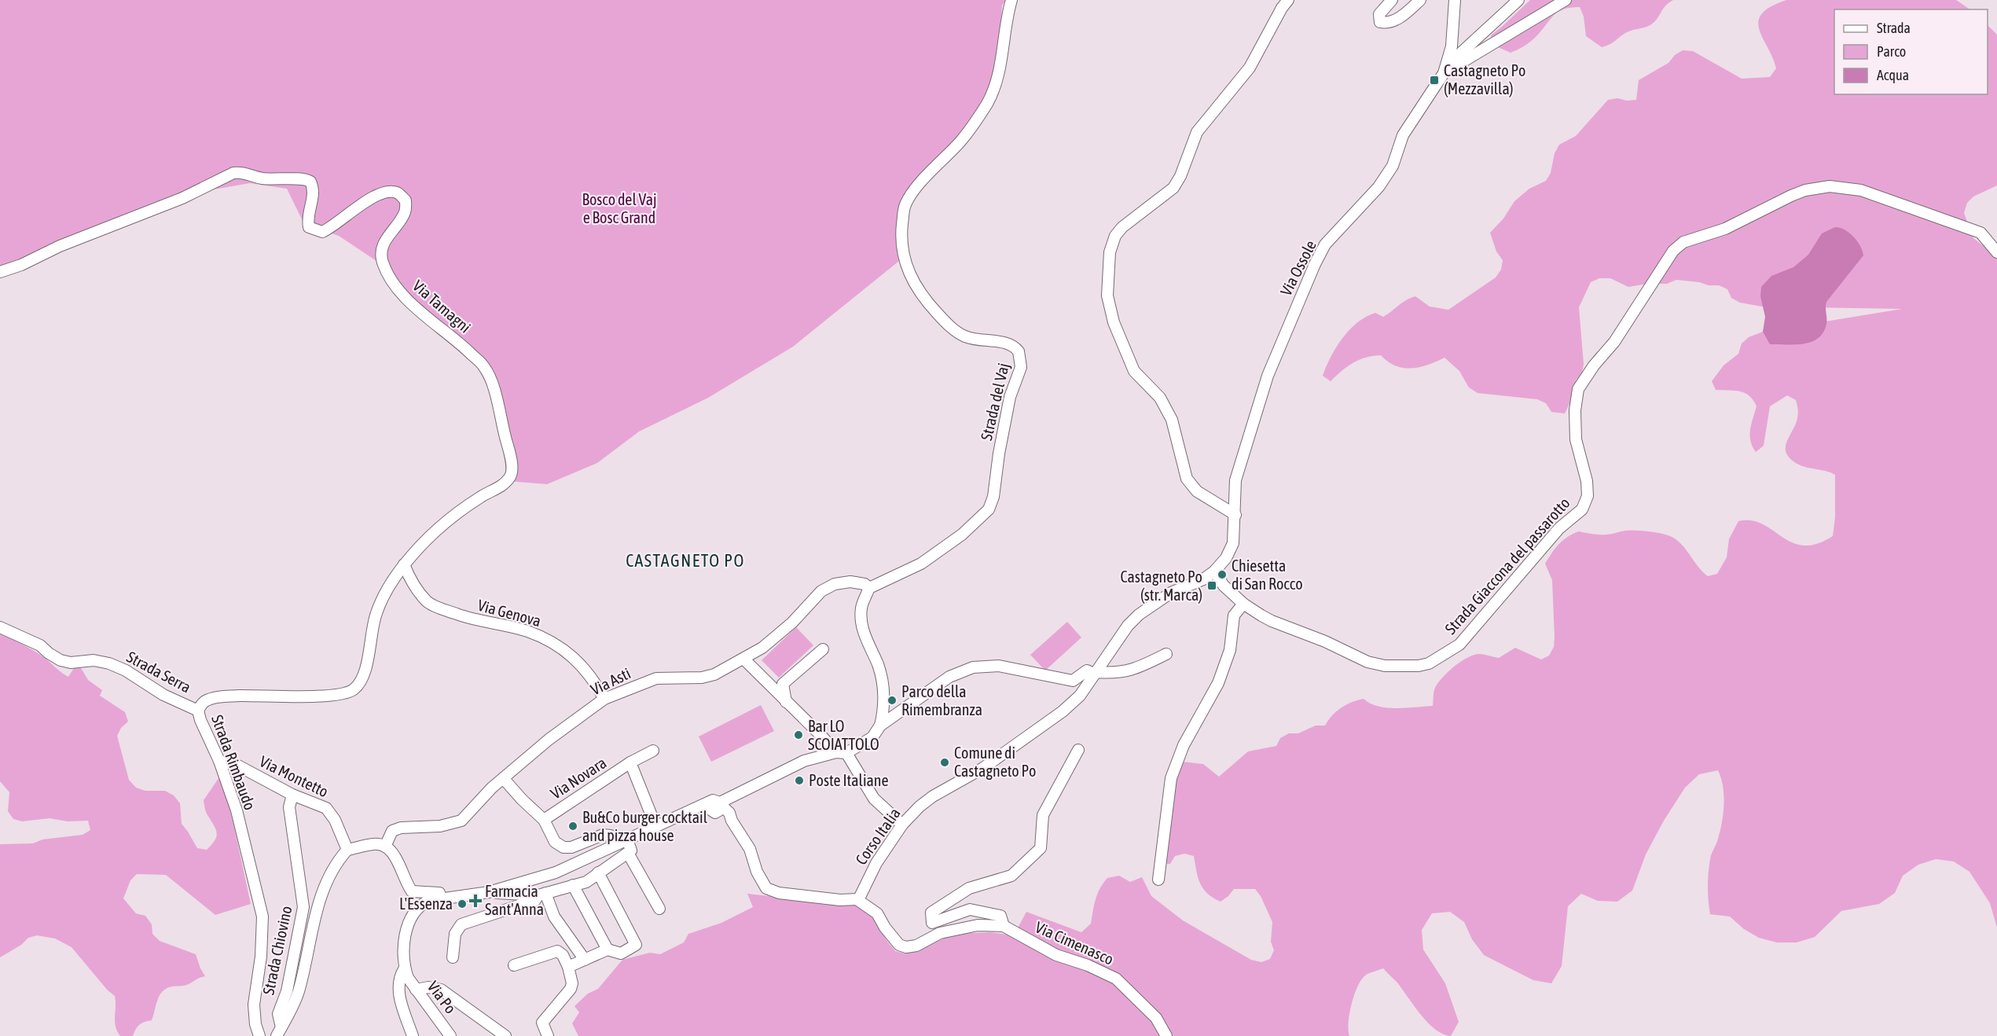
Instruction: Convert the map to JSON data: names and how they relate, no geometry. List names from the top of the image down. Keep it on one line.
{"streets":{"street":["Via Ossole","Via Tamagni","Strada del Vaj","Strada Giaccona del passarotto","Via Genova","Strada Serra","Via Asti","Strada Rimbaudo","Via Montetto","Via Novara","Corso Italia","Via Cimenasco","Strada Chiovino","Via Po"]},"crossings":[["Via Ossole","Strada Giaccona del passarotto"],["Via Ossole","Corso Italia"],["Via Tamagni","Via Genova"],["Via Tamagni","Strada Rimbaudo"],["Strada del Vaj","Via Asti"],["Strada Giaccona del passarotto","Corso Italia"],["Via Genova","Via Asti"],["Via Genova","Strada Rimbaudo"],["Strada Serra","Strada Rimbaudo"],["Strada Rimbaudo","Via Montetto"],["Via Montetto","Strada Chiovino"],["Corso Italia","Via Cimenasco"]],"districts":["CASTAGNETO PO"],"parks":["Bosco del Vaj e Bosc Grand"],"places":{"transit":["Castagneto Po (Mezzavilla)","Castagneto Po (str. Marca)"],"other":["Chiesetta di San Rocco","Parco della Rimembranza","Bar LO SCOIATTOLO","Comune di Castagneto Po","Poste Italiane","Bu&Co burger cocktail and pizza house","L'Essenza"],"health":["Farmacia Sant'Anna"]},"legend":["Strada","Parco","Acqua"]}
